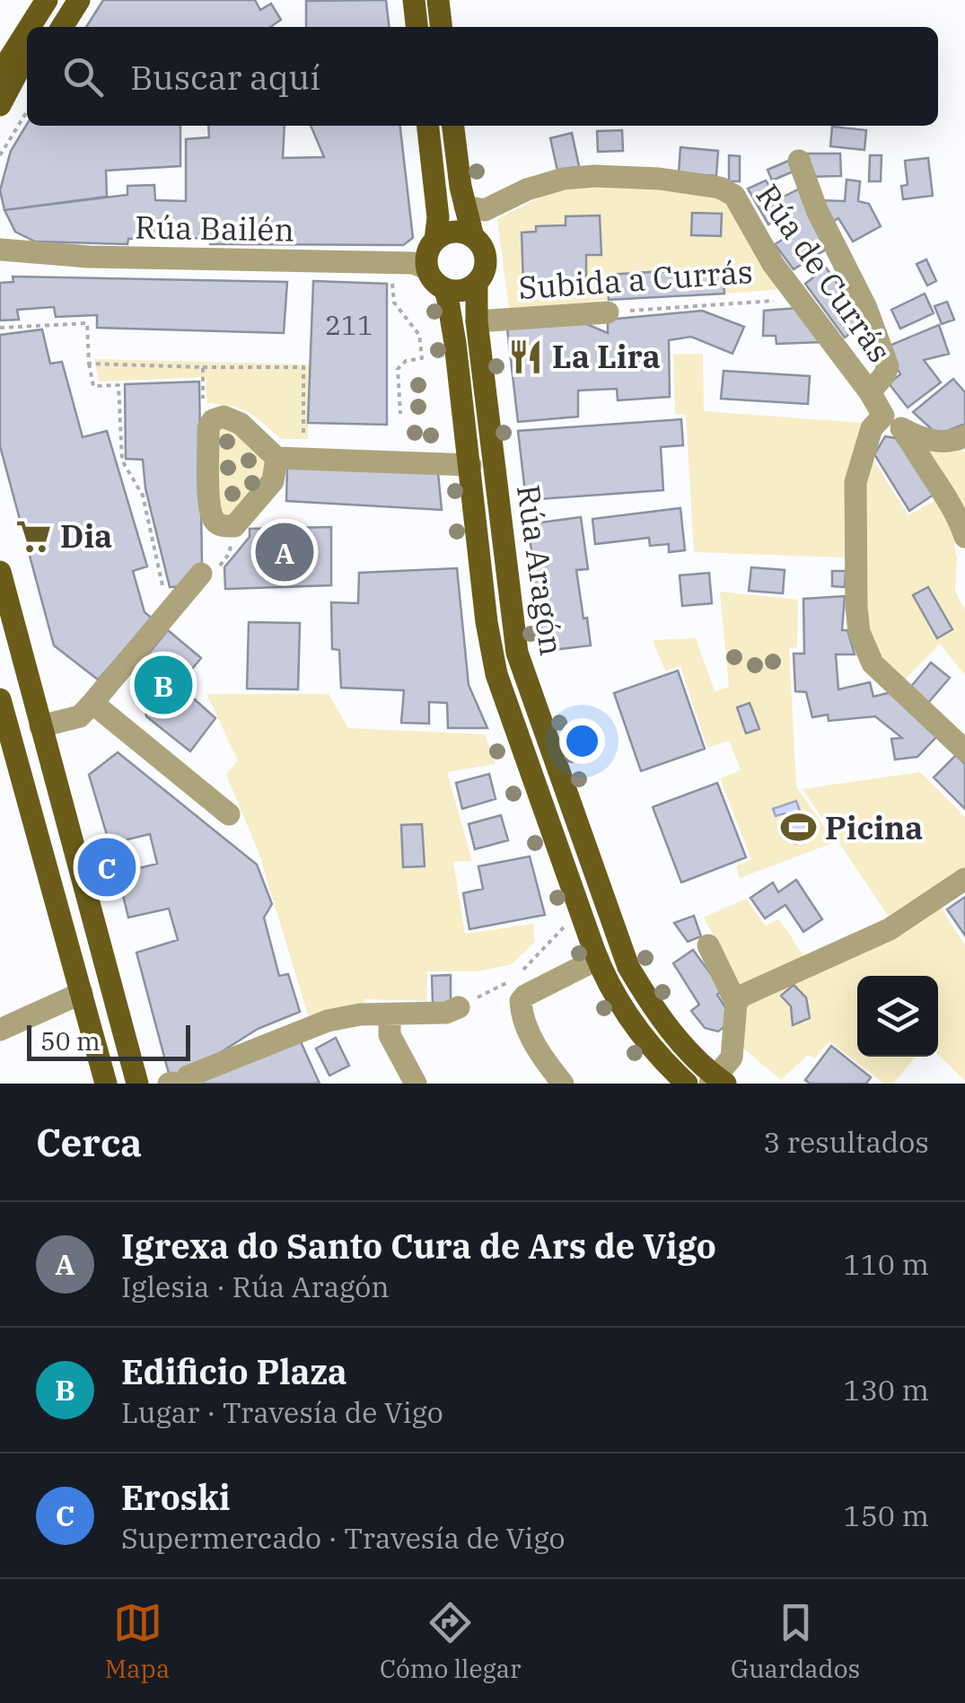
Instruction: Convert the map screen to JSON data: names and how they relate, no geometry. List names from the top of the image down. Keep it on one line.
{"streets":{"main road":["Rúa Aragón"],"street":["Rúa Bailén","Rúa de Currás","Subida a Currás"]},"crossings":[["Rúa Bailén","Rúa Aragón"],["Rúa de Currás","Subida a Currás"],["Subida a Currás","Rúa Aragón"]],"places":{"restaurant":["La Lira"],"supermarket":["Dia"],"sports":["Picina"]},"house_numbers":["211"],"scale_bar":"50 m","page":{"search":"Buscar aquí","pins":["A","B","C"],"scale":"50 m","heading":["Cerca","3 resultados"],"list":[{"mark":"A","name":"Igrexa do Santo Cura de Ars de Vigo","note":"Iglesia · Rúa Aragón","value":"110 m"},{"mark":"B","name":"Edificio Plaza","note":"Lugar · Travesía de Vigo","value":"130 m"},{"mark":"C","name":"Eroski","note":"Supermercado · Travesía de Vigo","value":"150 m"}],"nav":["Mapa","Cómo llegar","Guardados"]}}
